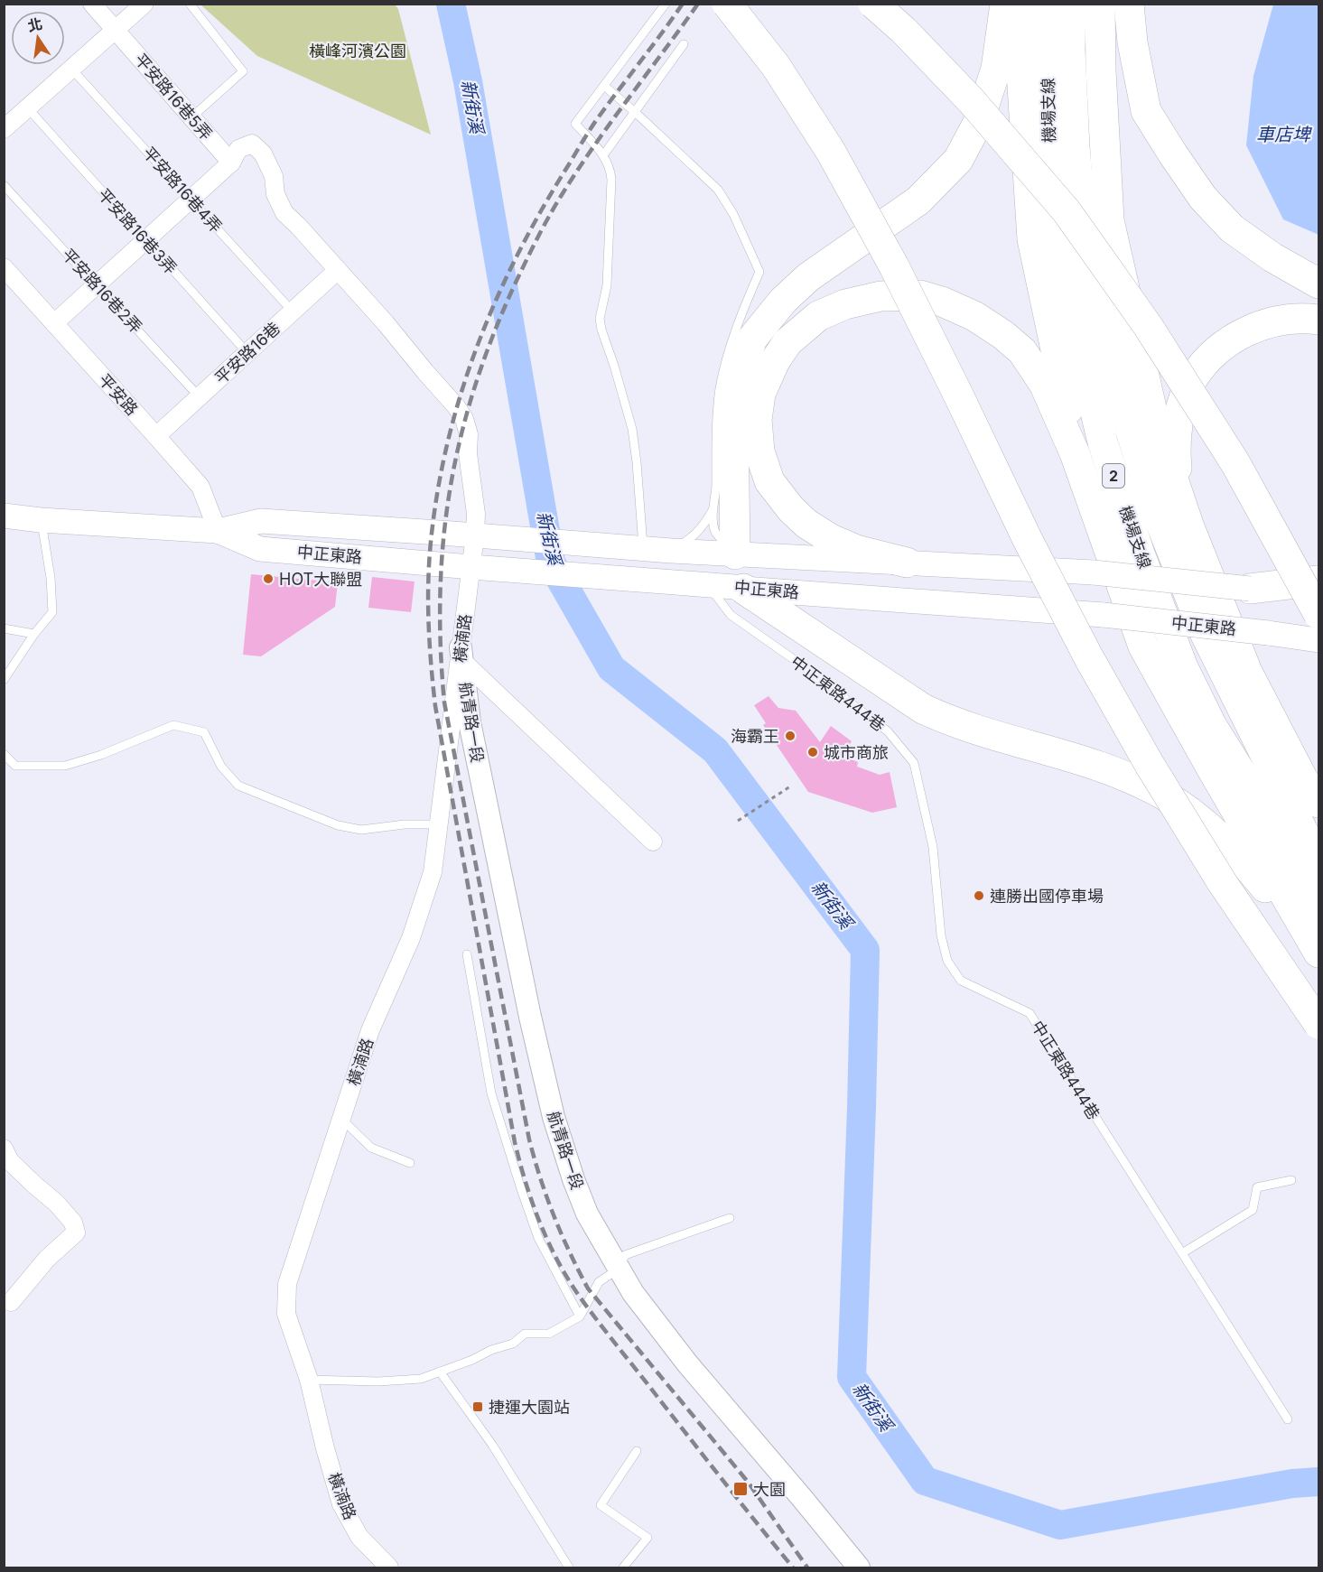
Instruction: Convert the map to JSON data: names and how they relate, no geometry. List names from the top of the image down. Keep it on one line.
{"streets":{"highway":["機場支線","2"],"main road":["中正東路"],"street":["平安路16巷5弄","平安路16巷","平安路","橫湳路","航青路一段"],"lane":["平安路16巷4弄","平安路16巷3弄","平安路16巷2弄","中正東路444巷"]},"crossings":[["平安路16巷5弄","橫湳路"],["平安路16巷4弄","平安路16巷"],["平安路16巷3弄","平安路16巷"],["平安路16巷2弄","平安路16巷"],["平安路16巷","平安路"],["平安路16巷","橫湳路"],["平安路","中正東路"],["中正東路","橫湳路"],["中正東路","中正東路444巷"],["橫湳路","航青路一段"]],"water":["新街溪","車店埤"],"parks":["橫峰河濱公園"],"places":{"other":["HOT大聯盟","海霸王","城市商旅","連勝出國停車場"],"transit":["捷運大園站","大園"]},"north":"top"}
